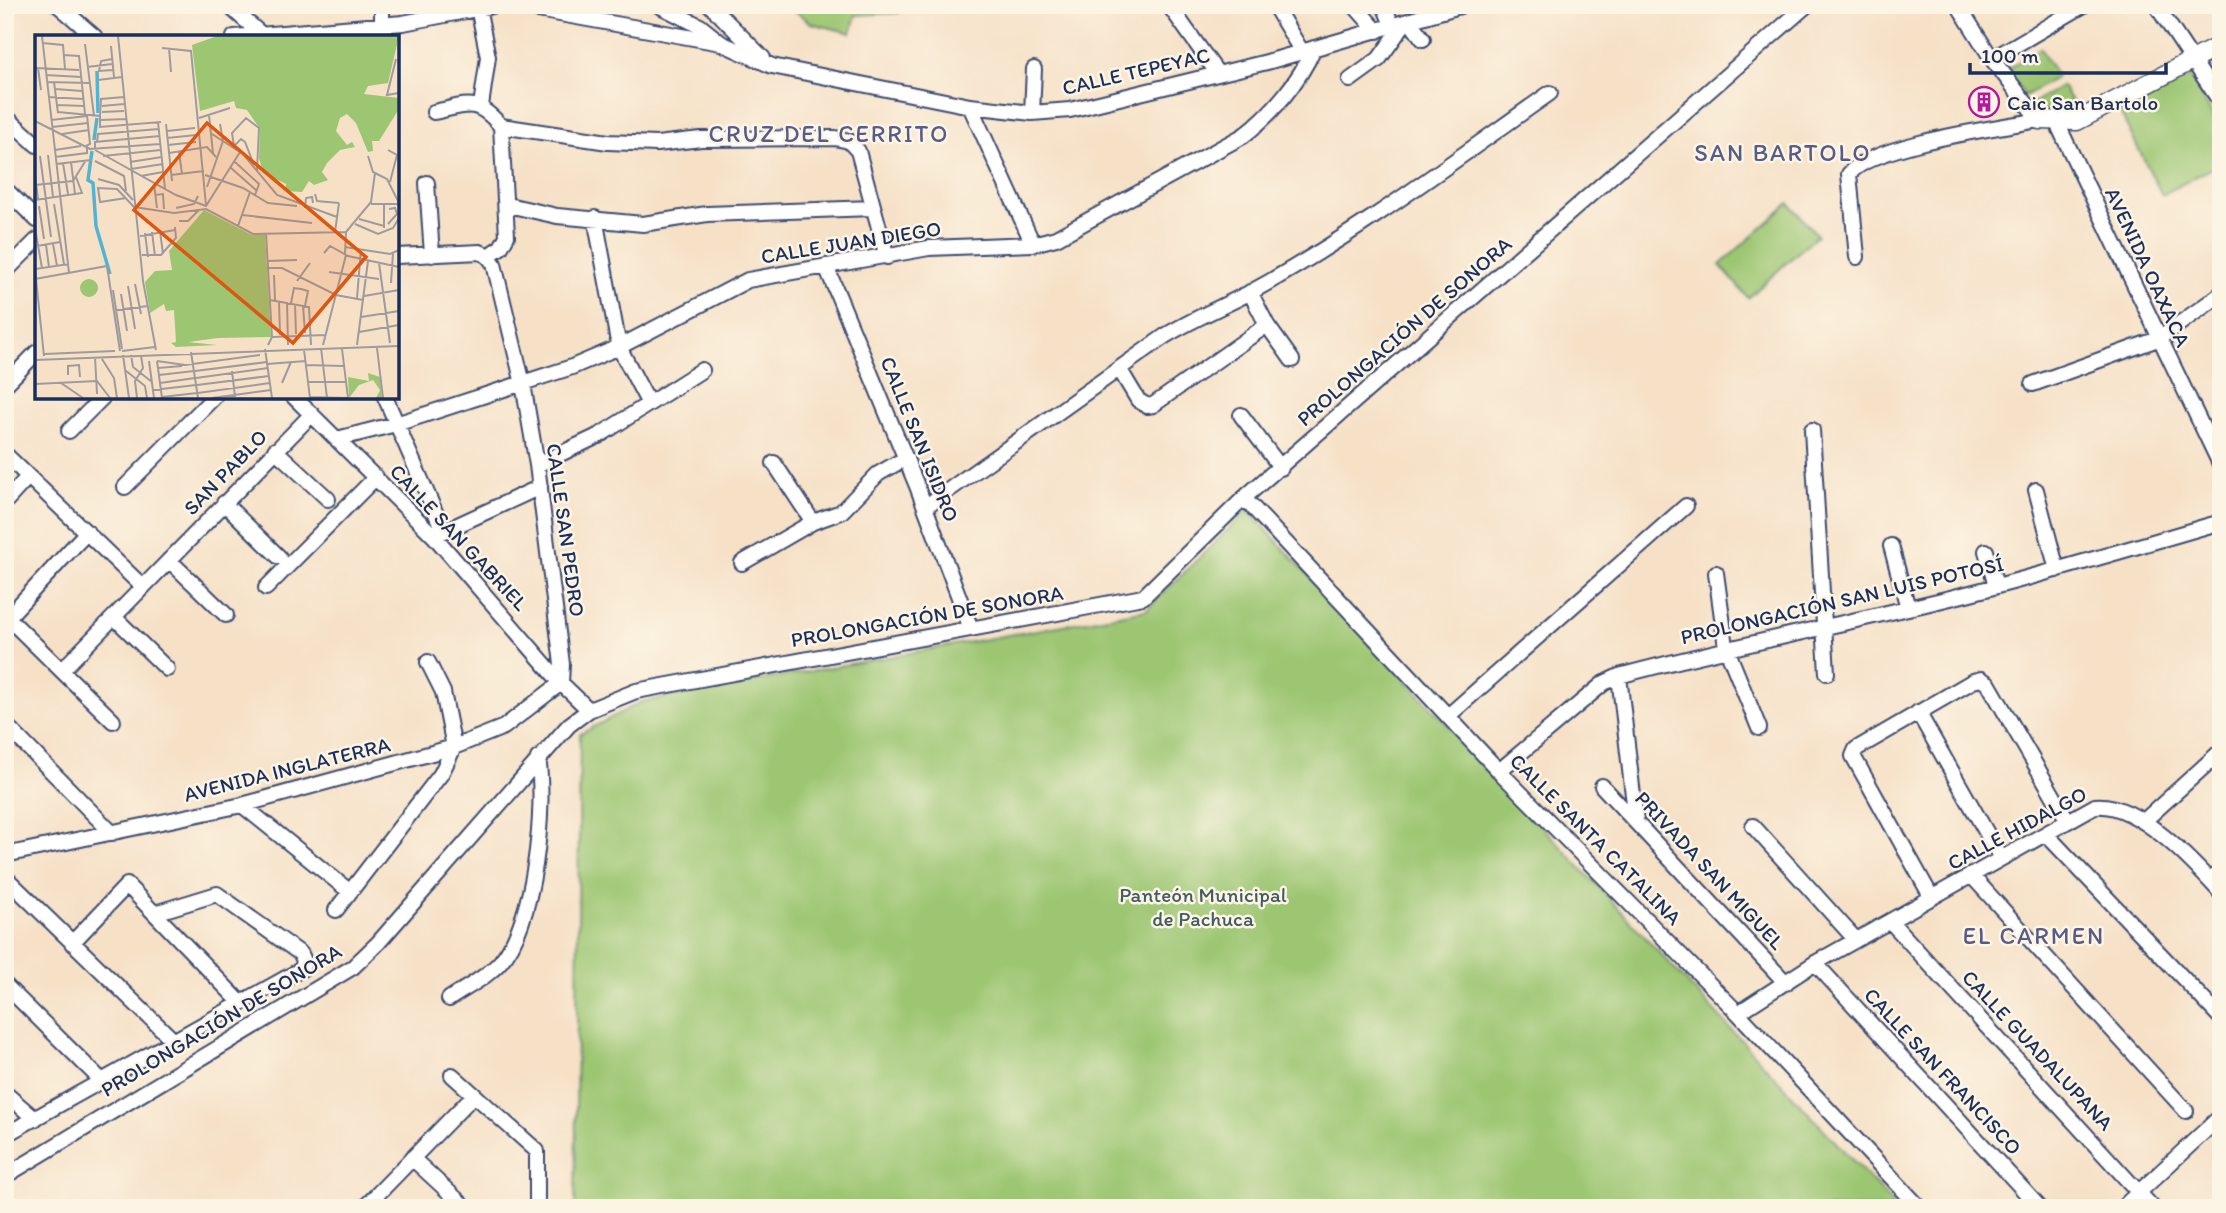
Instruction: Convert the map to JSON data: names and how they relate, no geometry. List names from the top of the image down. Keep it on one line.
{"streets":{"street":["CALLE TEPEYAC","CALLE JUAN DIEGO","AVENIDA OAXACA","PROLONGACIÓN DE SONORA","CALLE SAN ISIDRO","SAN PABLO","CALLE SAN PEDRO","CALLE SAN GABRIEL","PROLONGACIÓN SAN LUIS POTOSÍ","AVENIDA INGLATERRA","CALLE HIDALGO","CALLE SANTA CATALINA","PRIVADA SAN MIGUEL","CALLE GUADALUPANA","CALLE SAN FRANCISCO"]},"crossings":[["CALLE TEPEYAC","CALLE JUAN DIEGO"],["CALLE JUAN DIEGO","CALLE SAN ISIDRO"],["CALLE JUAN DIEGO","CALLE SAN PEDRO"],["CALLE JUAN DIEGO","CALLE SAN GABRIEL"],["PROLONGACIÓN DE SONORA","CALLE SAN ISIDRO"],["PROLONGACIÓN DE SONORA","CALLE SAN GABRIEL"],["PROLONGACIÓN DE SONORA","CALLE SANTA CATALINA"],["SAN PABLO","CALLE SAN GABRIEL"],["CALLE SAN PEDRO","CALLE SAN GABRIEL"],["CALLE SAN PEDRO","AVENIDA INGLATERRA"],["CALLE SAN GABRIEL","AVENIDA INGLATERRA"],["PROLONGACIÓN SAN LUIS POTOSÍ","CALLE SANTA CATALINA"],["CALLE HIDALGO","CALLE SANTA CATALINA"],["CALLE HIDALGO","PRIVADA SAN MIGUEL"],["CALLE HIDALGO","CALLE GUADALUPANA"],["CALLE HIDALGO","CALLE SAN FRANCISCO"]],"districts":["CRUZ DEL CERRITO","SAN BARTOLO","EL CARMEN"],"parks":["Panteón Municipal de Pachuca"],"places":{"building":["Caic San Bartolo"]},"scale_bar":"100 m"}
